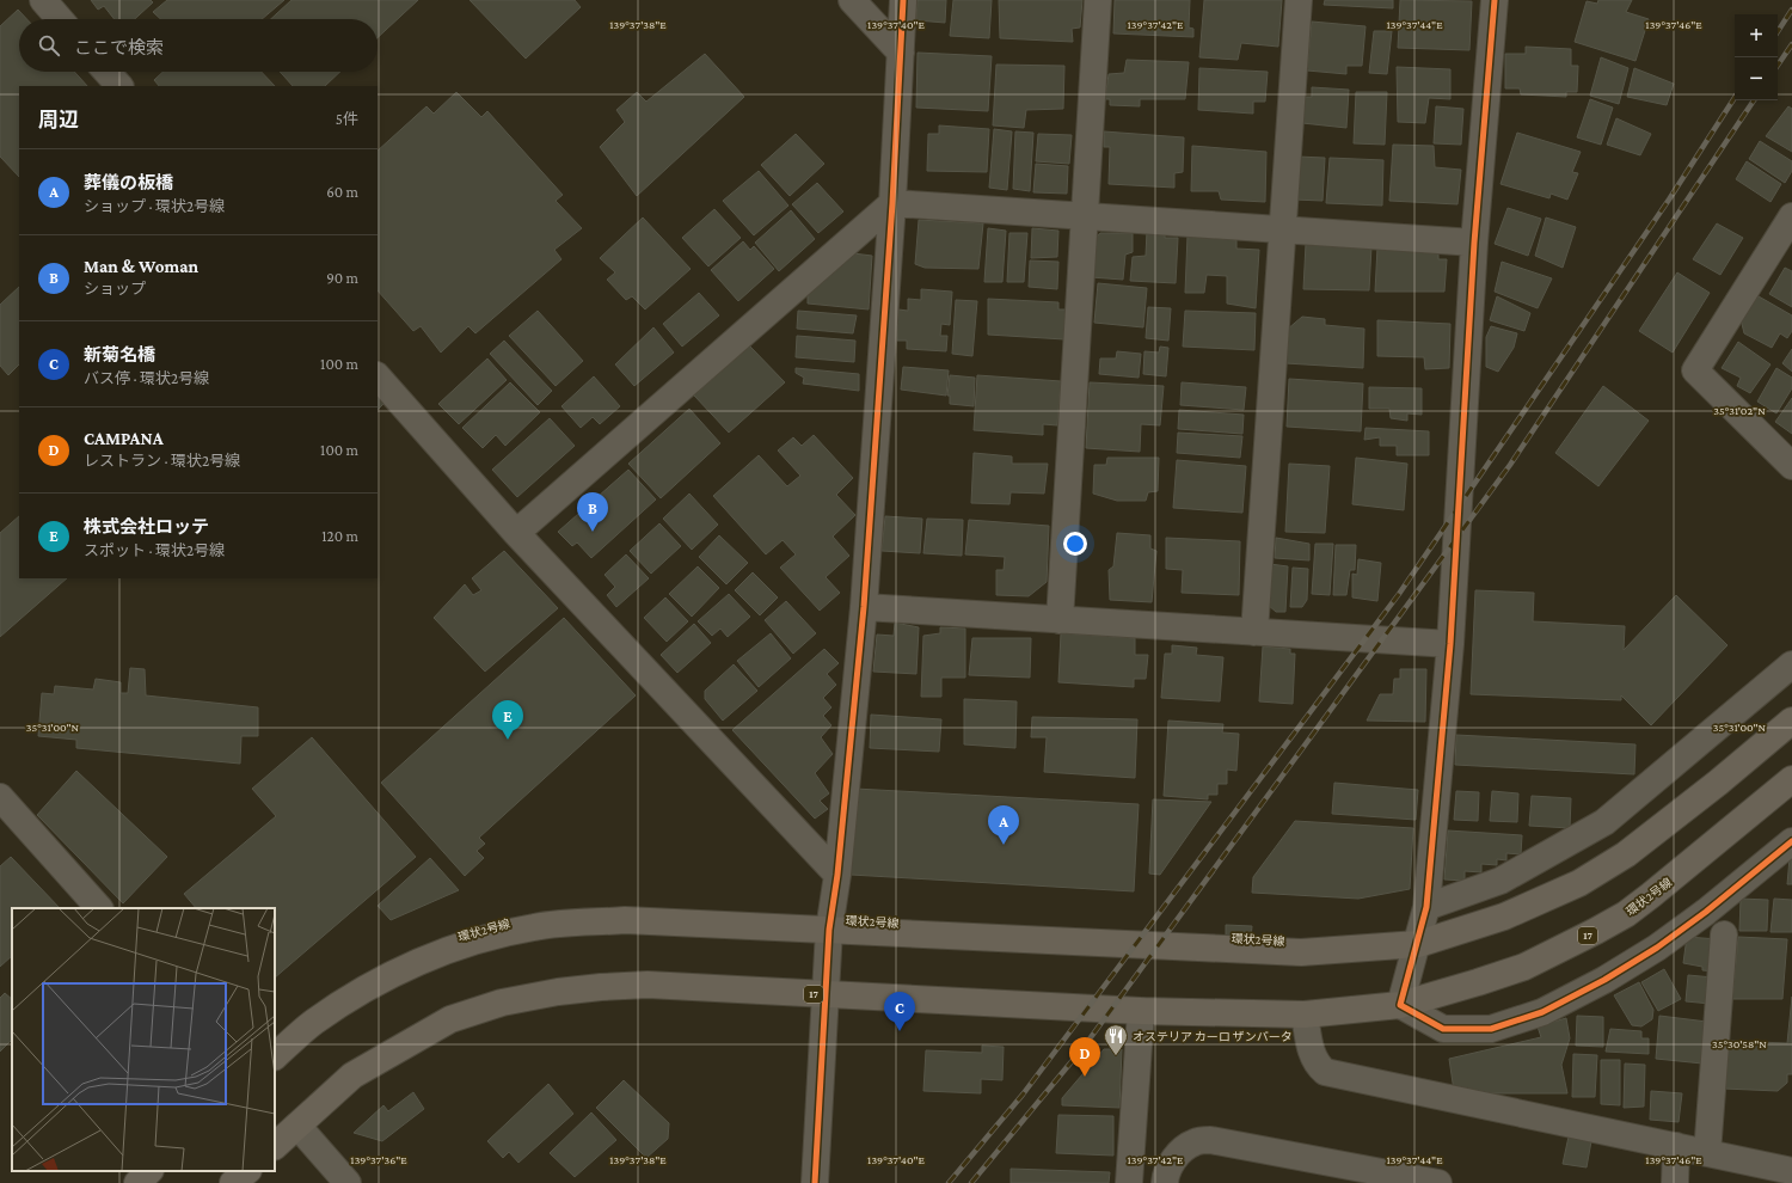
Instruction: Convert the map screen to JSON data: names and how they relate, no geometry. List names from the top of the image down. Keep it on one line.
{"streets":{"main road":["環状2号線","17"]},"places":{"restaurant":["オステリア カーロ ザンパータ"]},"page":{"map_buttons":["+","−"],"search":"ここで検索","heading":["周辺","5件"],"list":[{"mark":"A","name":"葬儀の板橋","note":"ショップ · 環状2号線","value":"60 m"},{"mark":"B","name":"Man & Woman","note":"ショップ","value":"90 m"},{"mark":"C","name":"新菊名橋","note":"バス停 · 環状2号線","value":"100 m"},{"mark":"D","name":"CAMPANA","note":"レストラン · 環状2号線","value":"100 m"},{"mark":"E","name":"株式会社ロッテ","note":"スポット · 環状2号線","value":"120 m"}],"pins":["B","E","A","C","D"]},"coordinates":["139°37'38\"E","139°37'40\"E","139°37'42\"E","139°37'44\"E","139°37'46\"E","35°31'02\"N","35°31'00\"N","35°30'58\"N","139°37'36\"E"]}
